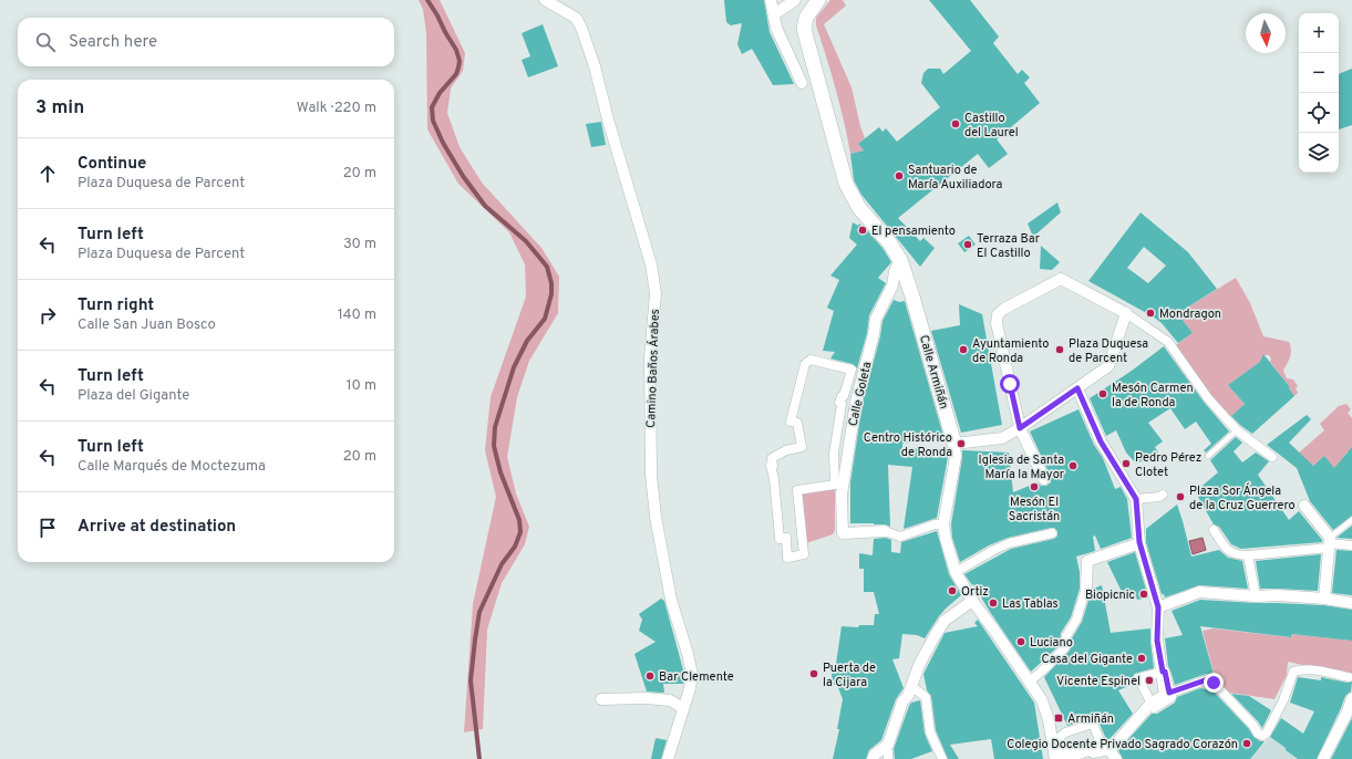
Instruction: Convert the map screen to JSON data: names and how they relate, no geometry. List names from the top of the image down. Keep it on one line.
{"streets":{"street":["Camino Baños Árabes","Calle Armiñán","Calle Goleta"]},"crossings":[["Calle Armiñán","Calle Goleta"]],"places":{"other":["Castillo del Laurel","Santuario de María Auxiliadora","El pensamiento","Terraza Bar El Castillo","Mondragon","Ayuntamiento de Ronda","Plaza Duquesa de Parcent","Mesón Carmen la de Ronda","Centro Histórico de Ronda","Pedro Pérez Clotet","Iglesia de Santa María la Mayor","Mesón El Sacristán","Plaza Sor Ángela de la Cruz Guerrero","Ortiz","Biopicnic","Las Tablas","Luciano","Casa del Gigante","Puerta de la Cijara","Bar Clemente","Vicente Espinel","Colegio Docente Privado Sagrado Corazón"],"transit":["Armiñán"]},"north":"bottom","page":{"map_buttons":["+","−"],"search":"Search here","heading":["3 min","Walk · 220 m"],"list":[["Continue","Plaza Duquesa de Parcent","20 m"],["Turn left","Plaza Duquesa de Parcent","30 m"],["Turn right","Calle San Juan Bosco","140 m"],["Turn left","Plaza del Gigante","10 m"],["Turn left","Calle Marqués de Moctezuma","20 m"],"Arrive at destination"]}}
